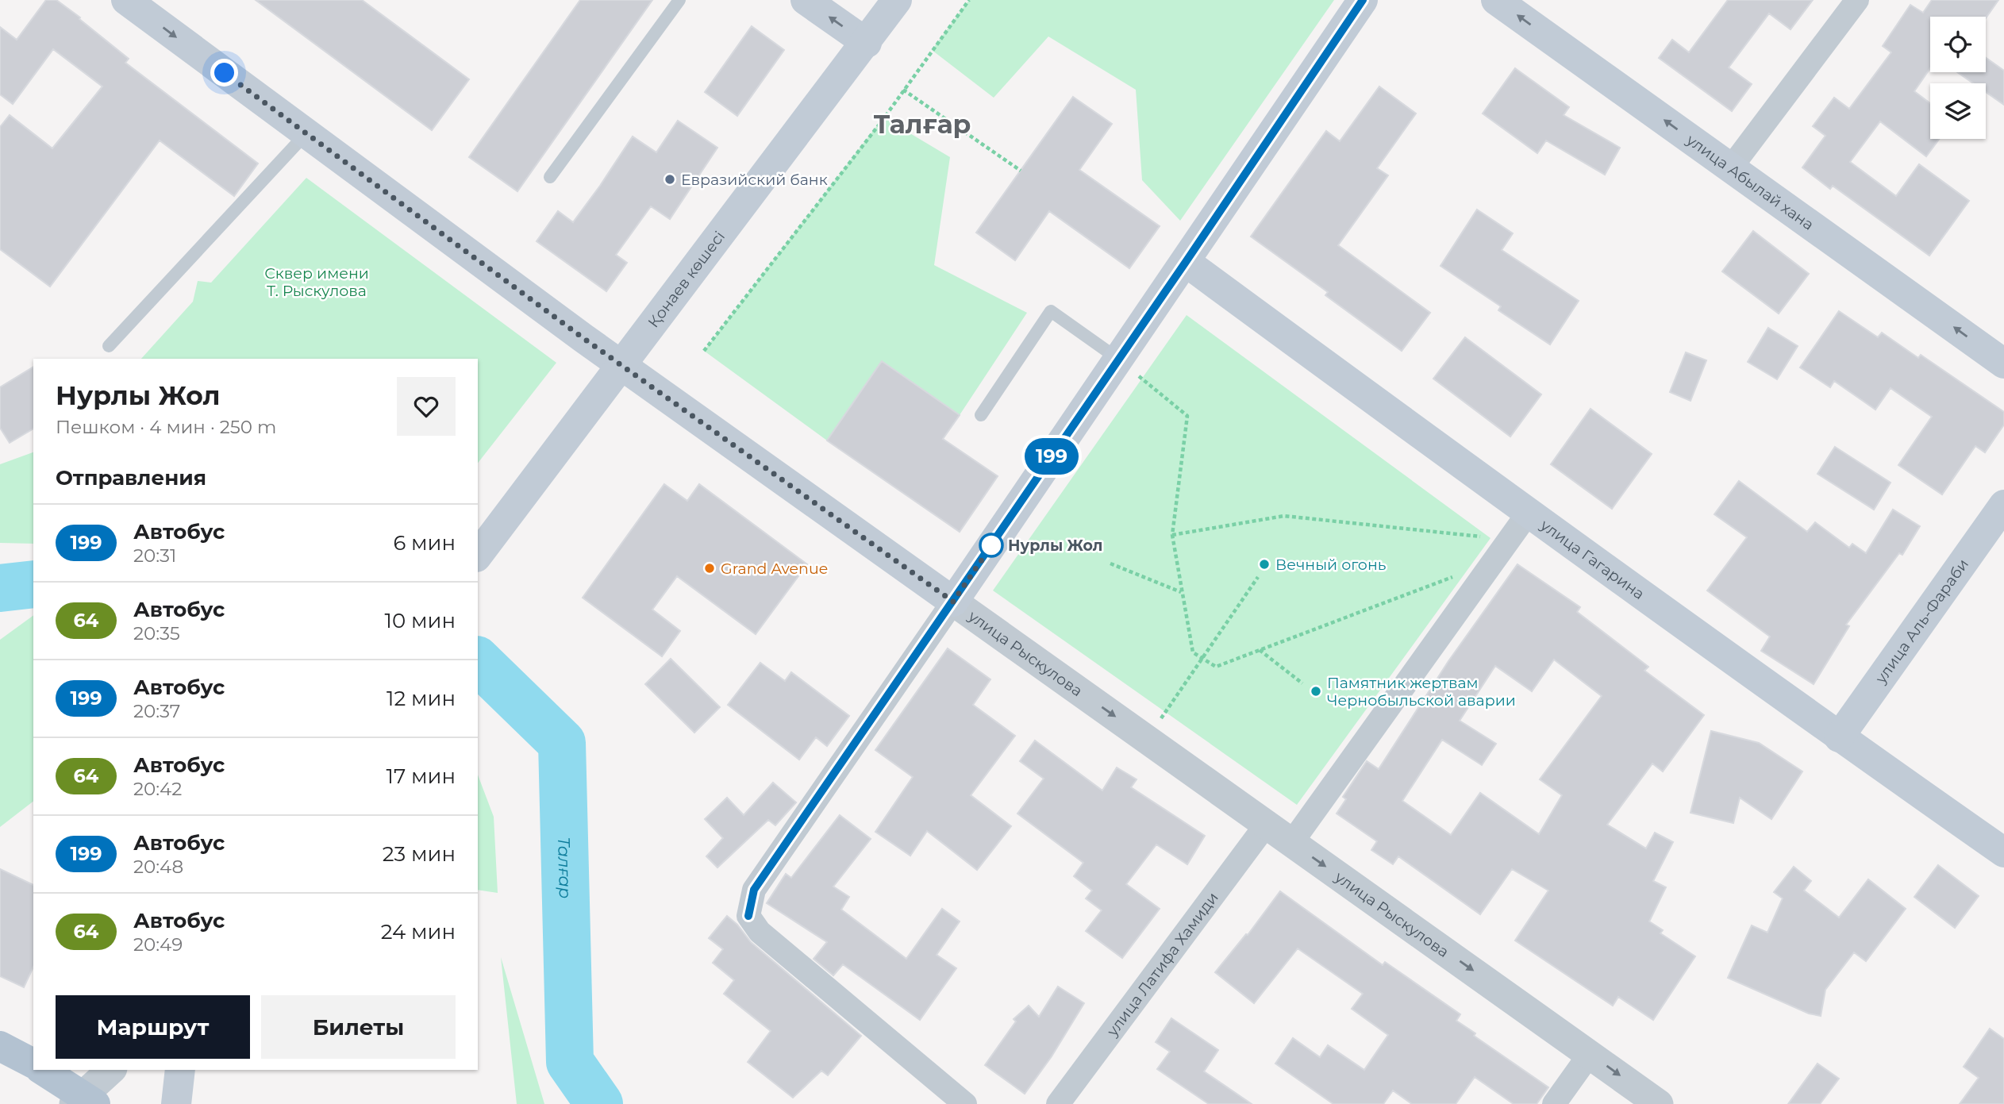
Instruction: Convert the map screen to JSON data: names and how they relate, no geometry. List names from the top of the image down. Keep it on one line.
{"streets":{"main road":["улица Абылай хана","Қонаев көшесі","улица Гагарина","улица Аль-Фараби","улица Рыскулова"],"street":["улица Латифа Хамиди"]},"crossings":[["Қонаев көшесі","улица Рыскулова"],["улица Гагарина","улица Аль-Фараби"],["улица Рыскулова","улица Латифа Хамиди"]],"one_way":["улица Абылай хана","улица Рыскулова"],"districts":["Талғар"],"water":["Талғар"],"parks":["Сквер имени Т. Рыскулова"],"places":["Евразийский банк","Нурлы Жол","Вечный огонь","Grand Avenue","Памятник жертвам Чернобыльской аварии"],"lines":["bus line 199"],"page":{"on_map":"199","heading":[["Нурлы Жол","Пешком · 4 мин · 250 m"],"Отправления"],"list":[{"mark":"199","name":"Автобус","note":"20:31","value":"6 мин"},{"mark":"64","name":"Автобус","note":"20:35","value":"10 мин"},{"mark":"199","name":"Автобус","note":"20:37","value":"12 мин"},{"mark":"64","name":"Автобус","note":"20:42","value":"17 мин"},{"mark":"199","name":"Автобус","note":"20:48","value":"23 мин"},{"mark":"64","name":"Автобус","note":"20:49","value":"24 мин"}],"buttons":["Маршрут","Билеты"]}}
